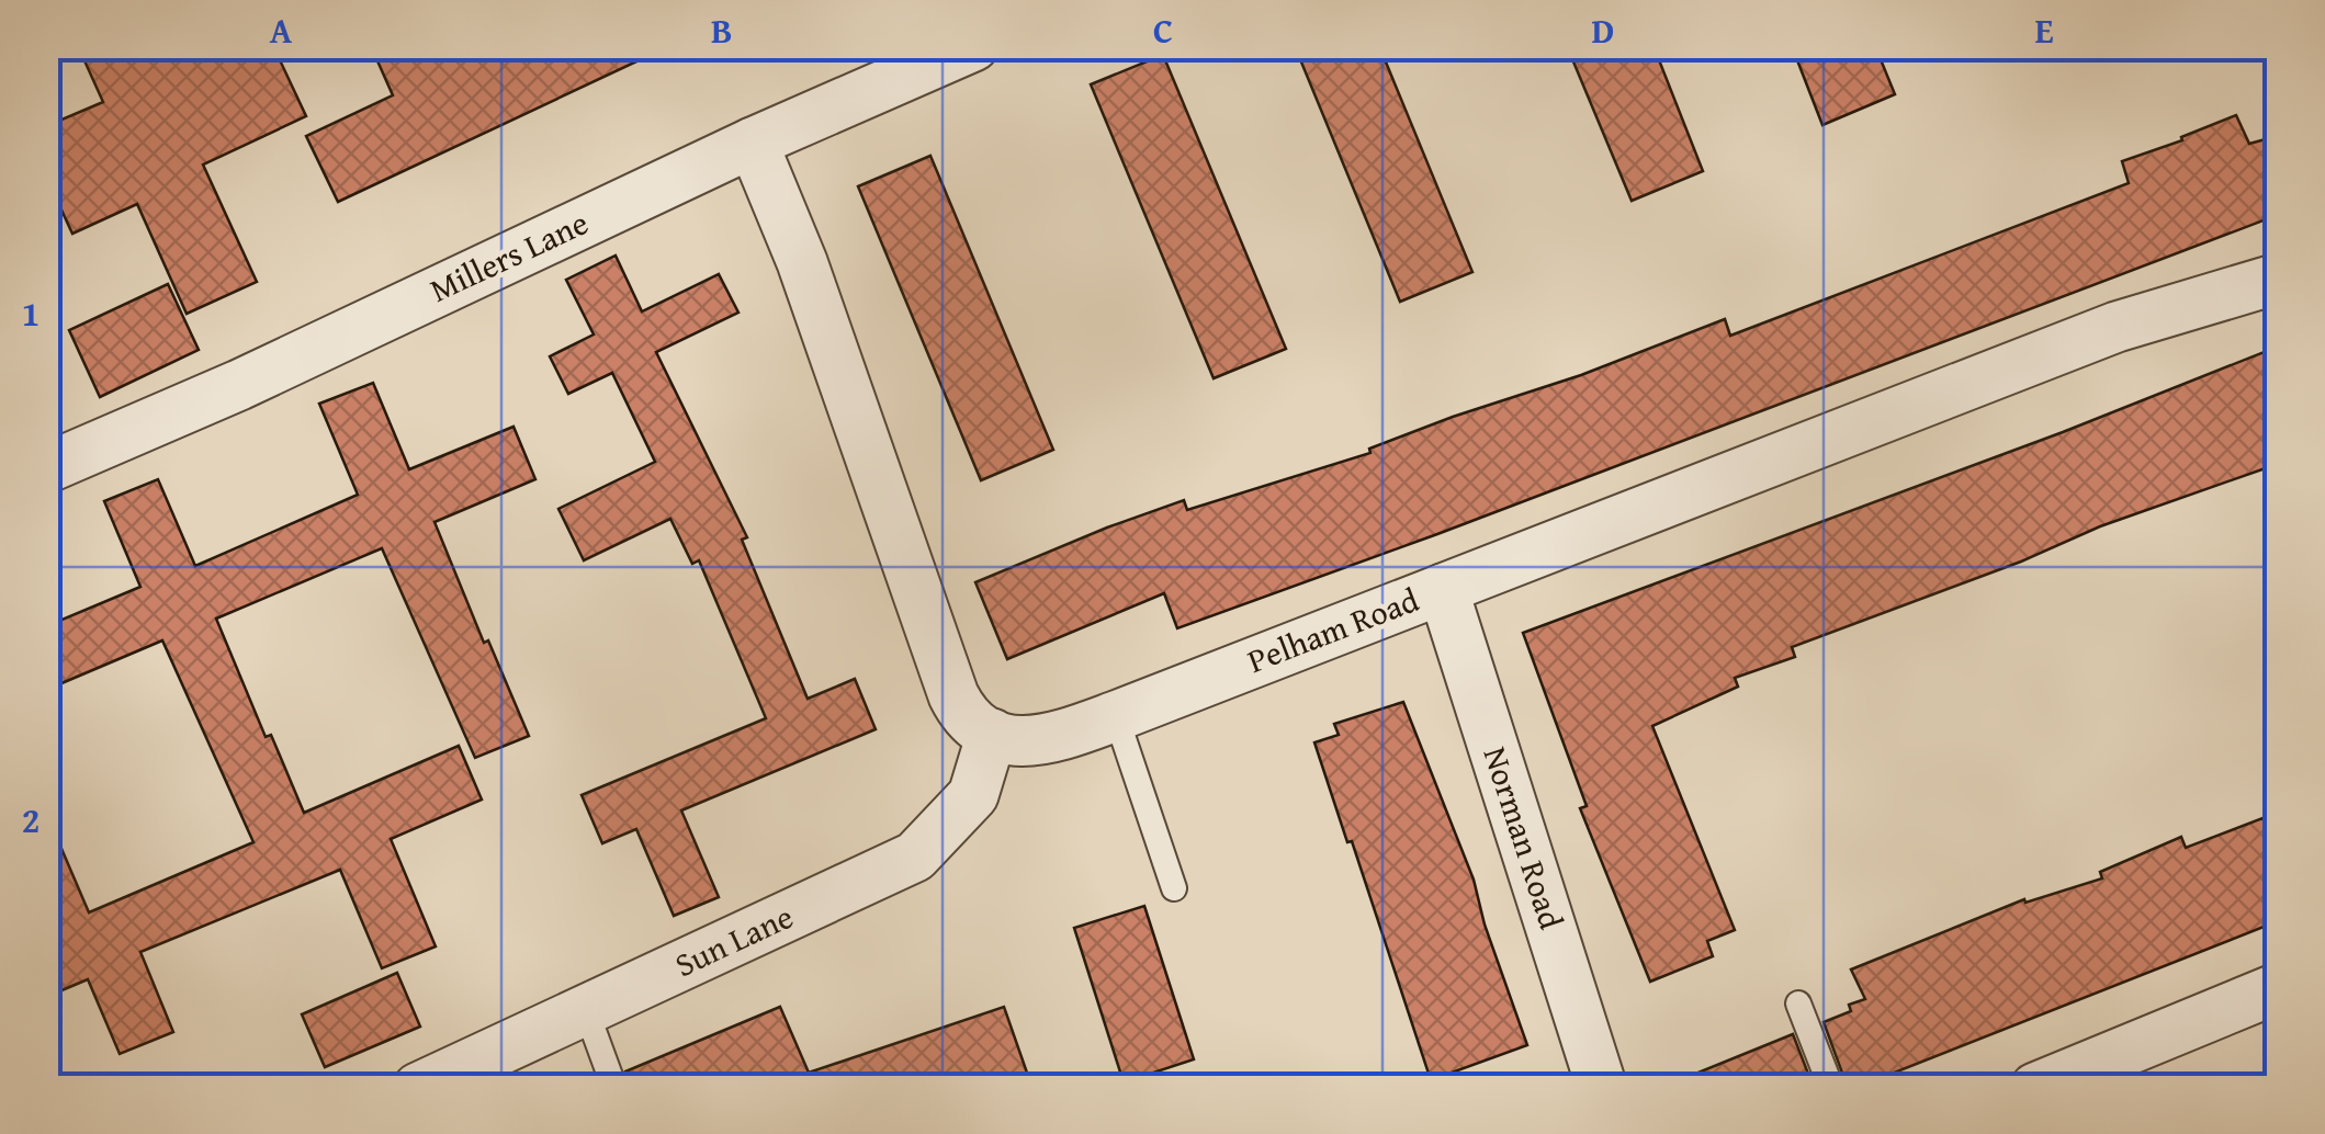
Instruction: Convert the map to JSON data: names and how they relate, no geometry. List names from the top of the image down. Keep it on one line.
{"streets":{"street":["Millers Lane","Pelham Road","Norman Road","Sun Lane"]},"crossings":[["Pelham Road","Norman Road"],["Pelham Road","Sun Lane"]],"grid":{"columns":["A","B","C","D","E"],"rows":["1","2"]}}
